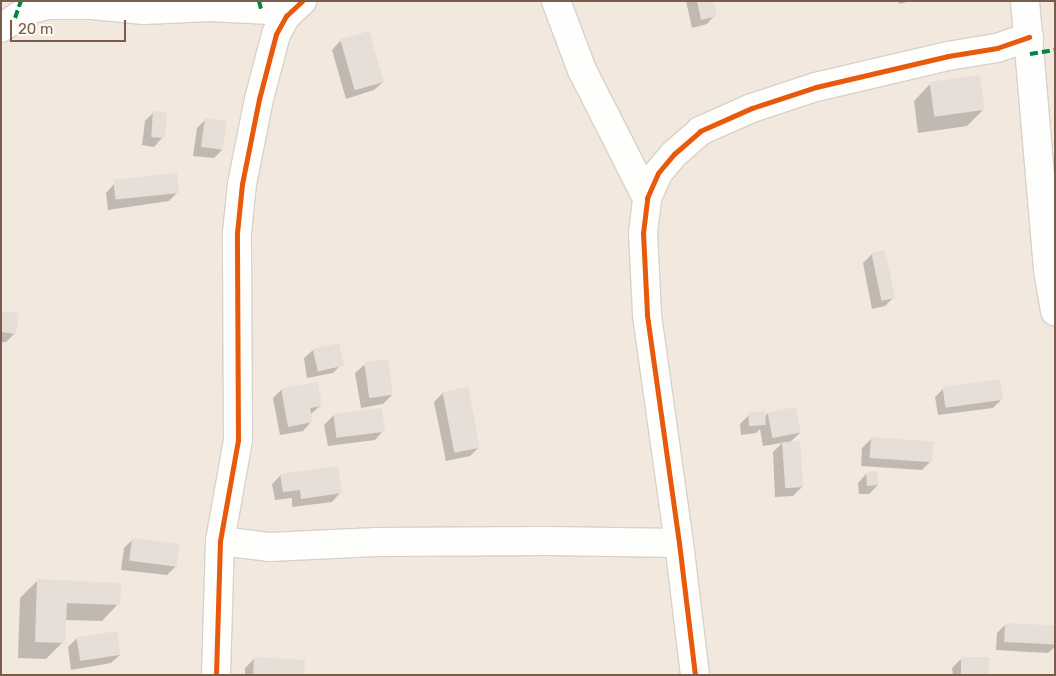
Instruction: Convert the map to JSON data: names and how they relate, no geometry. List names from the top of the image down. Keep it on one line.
{"scale_bar":"20 m"}
